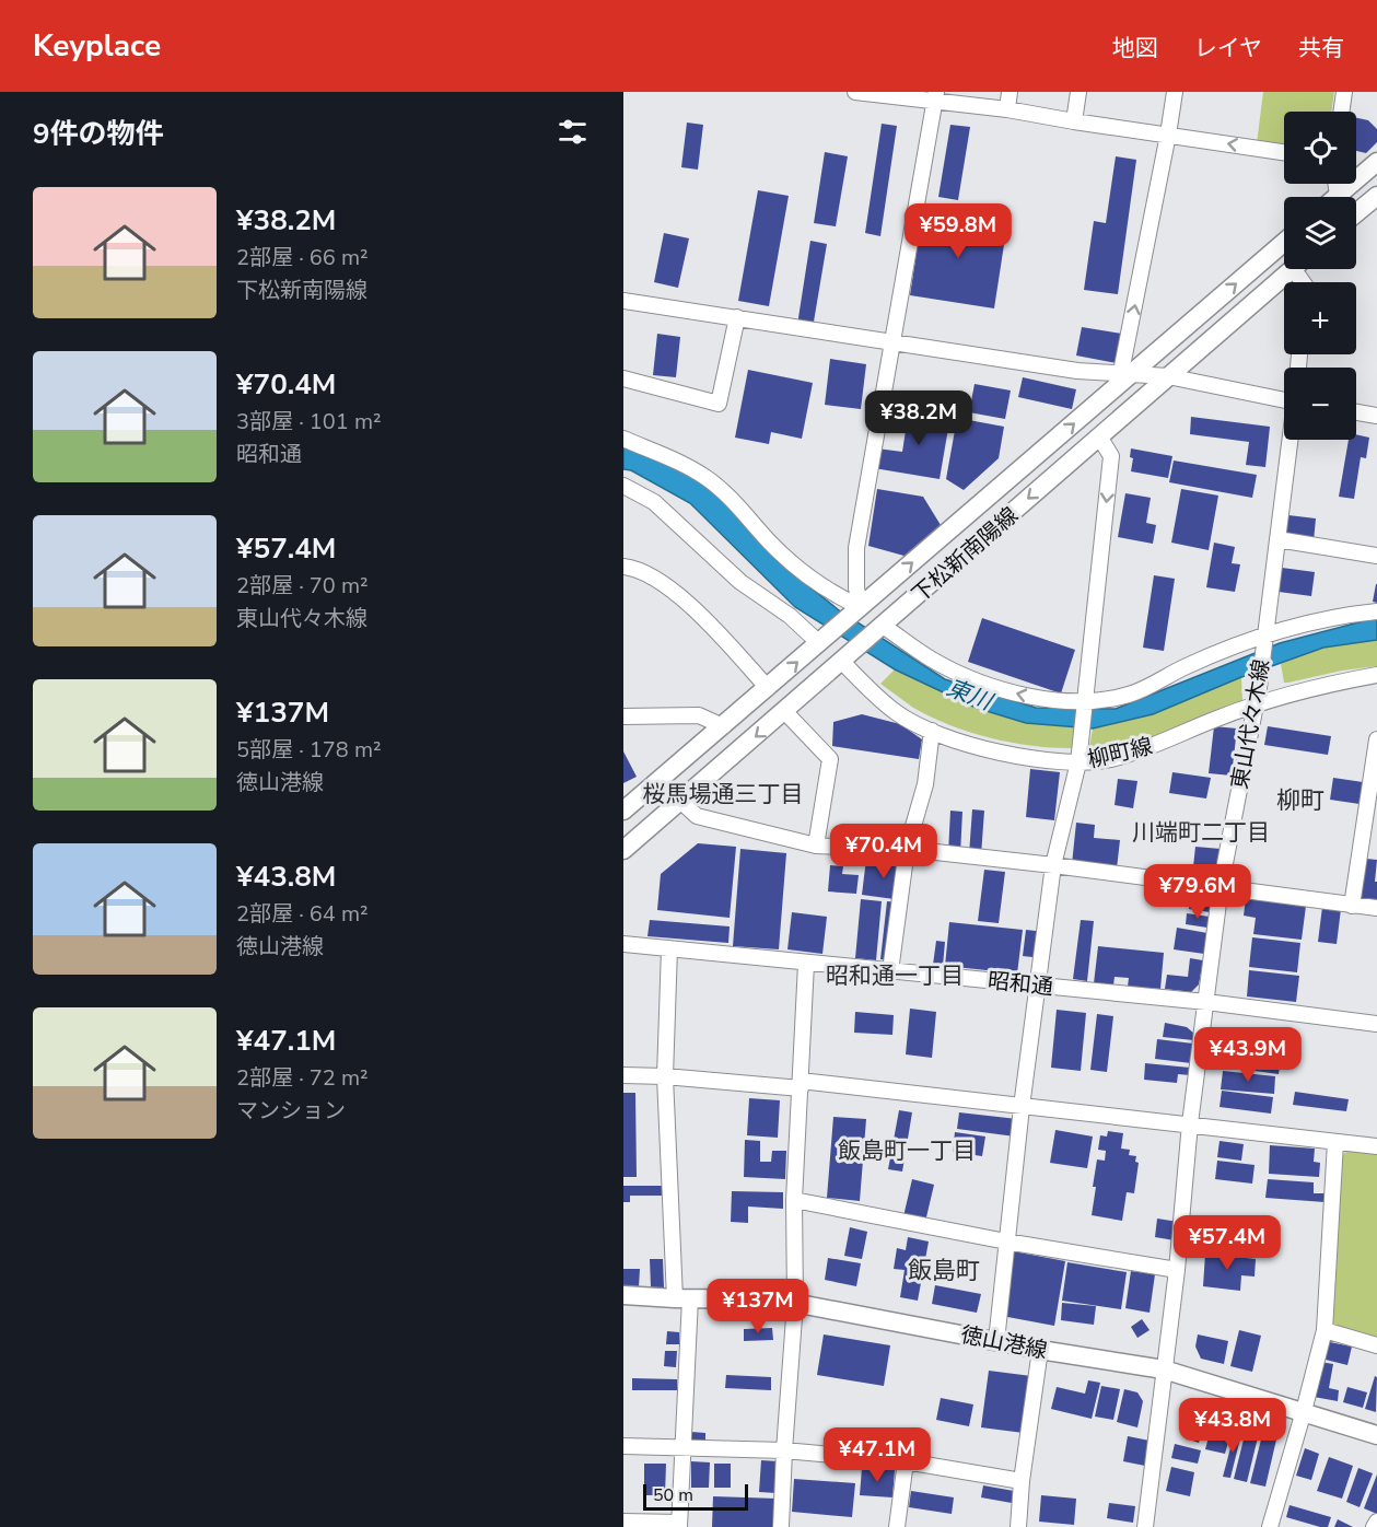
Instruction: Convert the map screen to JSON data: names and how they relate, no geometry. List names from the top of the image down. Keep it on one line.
{"streets":{"main road":["下松新南陽線","徳山港線"],"street":["東山代々木線","柳町線","昭和通"]},"crossings":[["下松新南陽線","柳町線"],["東山代々木線","柳町線"],["東山代々木線","昭和通"],["東山代々木線","徳山港線"]],"districts":["桜馬場通三丁目","柳町","川端町二丁目","昭和通一丁目","飯島町一丁目","飯島町"],"water":["東川"],"scale_bar":"50 m","page":{"header":"Keyplace","nav":["地図","レイヤ","共有"],"heading":"9件の物件","map_buttons":["+","−"],"list":[{"name":"¥38.2M","note":"2部屋 · 66 m² · 下松新南陽線"},{"name":"¥70.4M","note":"3部屋 · 101 m² · 昭和通"},{"name":"¥57.4M","note":"2部屋 · 70 m² · 東山代々木線"},{"name":"¥137M","note":"5部屋 · 178 m² · 徳山港線"},{"name":"¥43.8M","note":"2部屋 · 64 m² · 徳山港線"},{"name":"¥47.1M","note":"2部屋 · 72 m² · マンション"}],"price":["¥59.8M","¥38.2M","¥70.4M","¥79.6M","¥43.9M","¥57.4M","¥137M","¥43.8M","¥47.1M"],"scale":"50 m"}}
